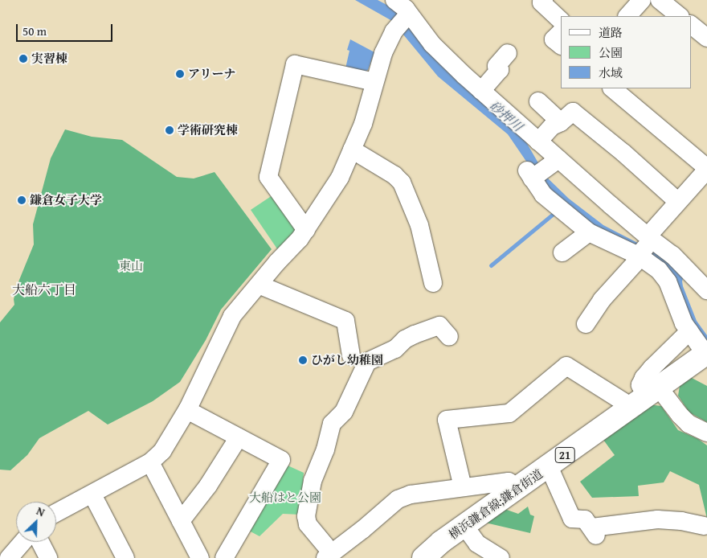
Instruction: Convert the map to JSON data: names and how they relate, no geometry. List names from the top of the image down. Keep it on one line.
{"streets":{"main road":["21","横浜鎌倉線;鎌倉街道"]},"districts":["大船六丁目"],"water":["砂押川"],"parks":["東山","大船はと公園"],"places":["実習棟","アリーナ","学術研究棟","鎌倉女子大学","ひがし幼稚園"],"legend":["道路","公園","水域"],"scale_bar":"50 m","north":"top right"}
